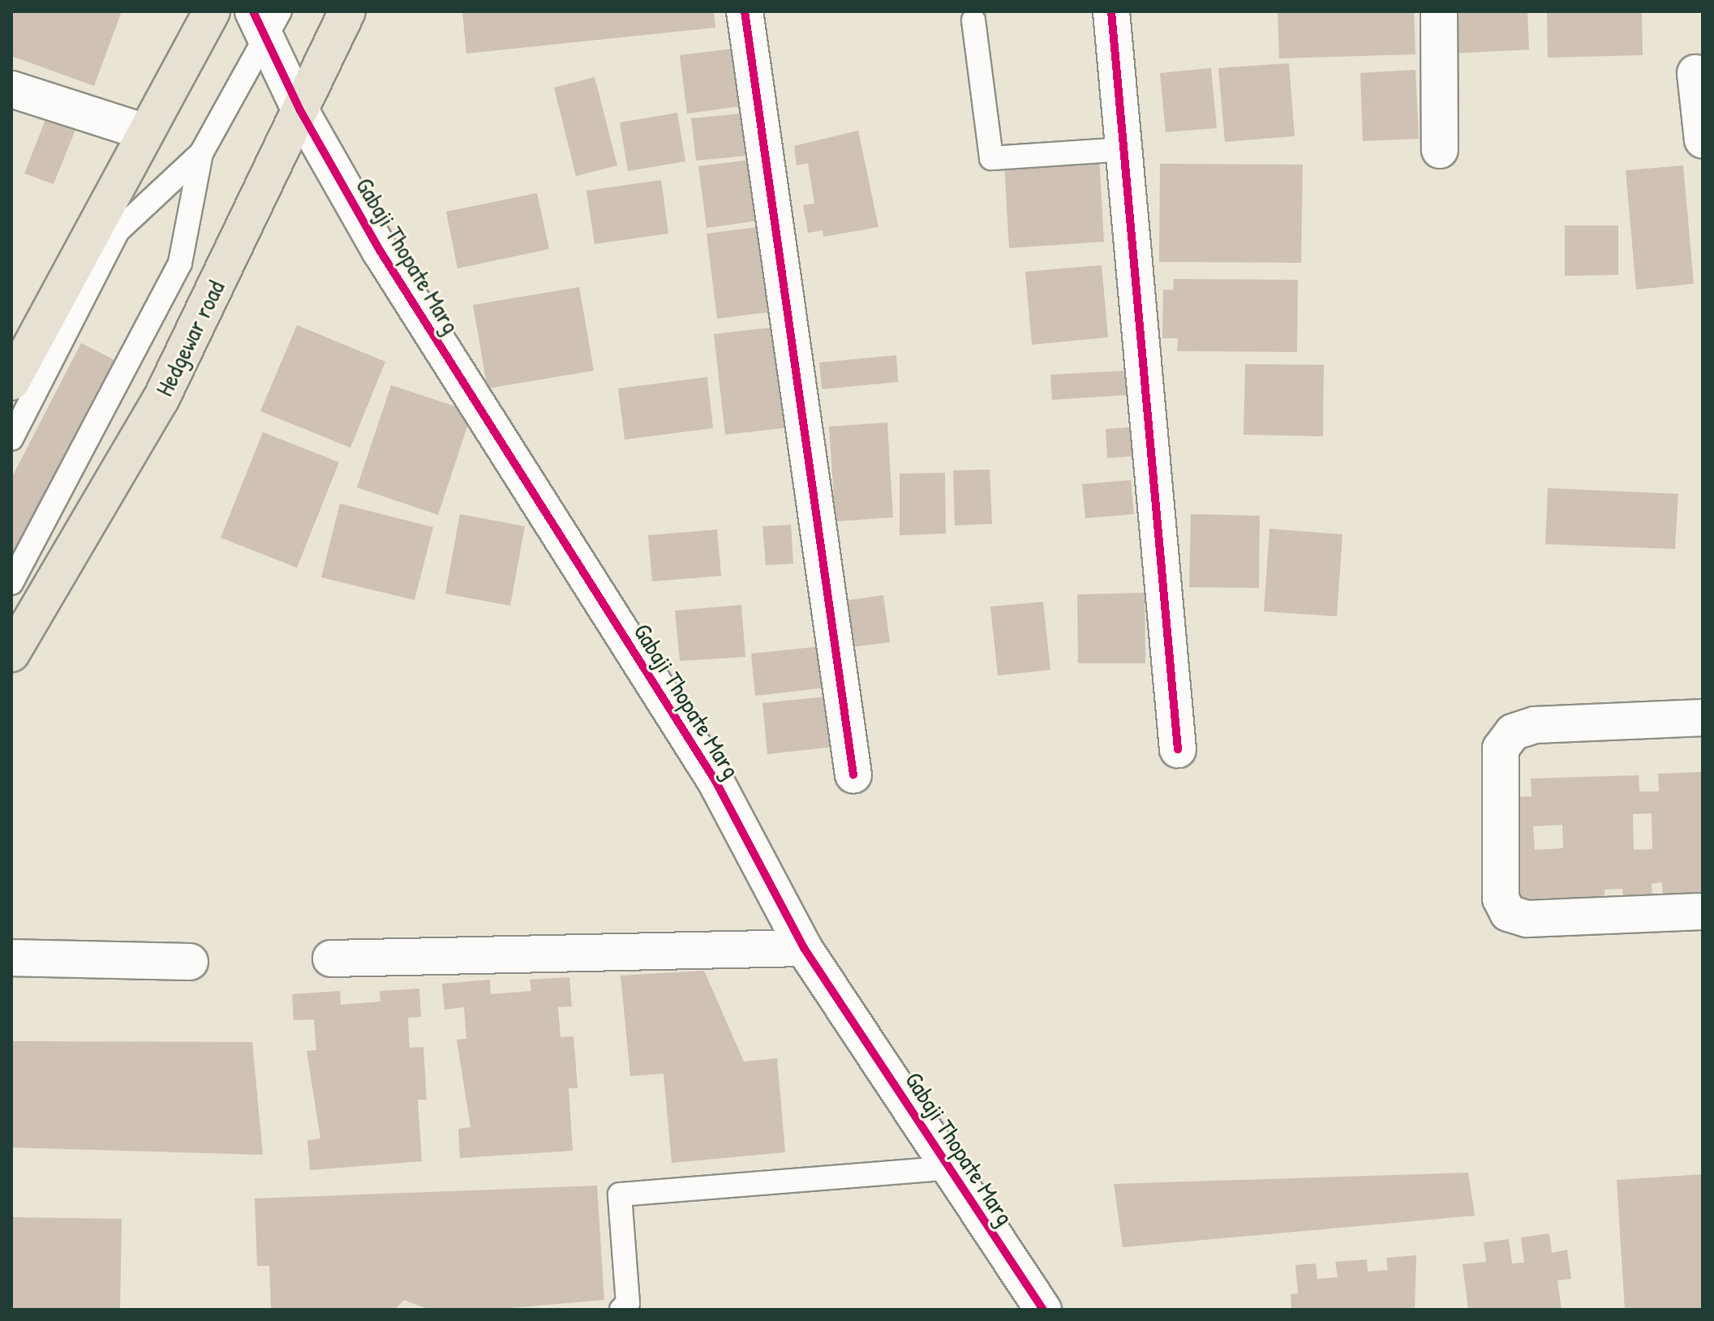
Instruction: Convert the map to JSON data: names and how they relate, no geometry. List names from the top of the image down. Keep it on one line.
{"streets":{"main road":["Hedgewar road"],"street":["Gabaji Thopate Marg"]},"crossings":[["Gabaji Thopate Marg","Hedgewar road"]]}
